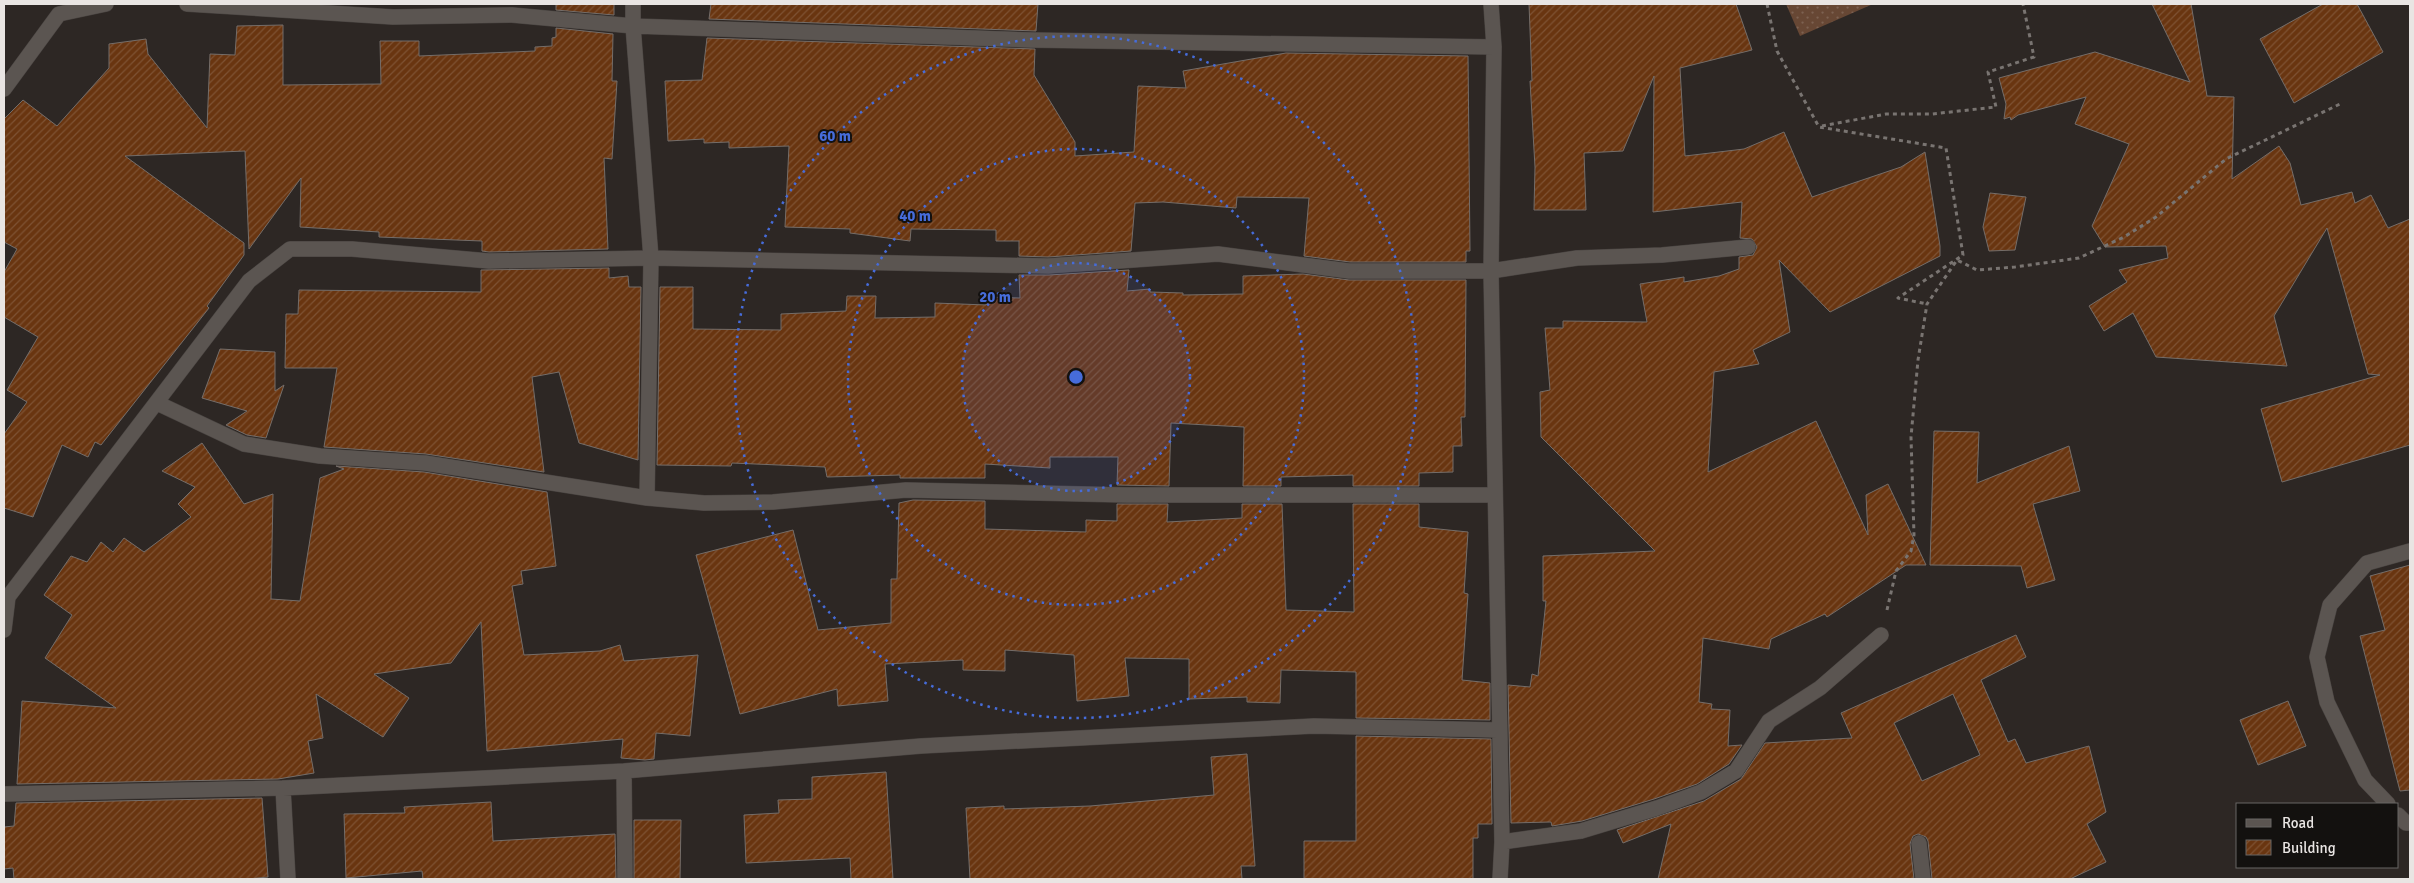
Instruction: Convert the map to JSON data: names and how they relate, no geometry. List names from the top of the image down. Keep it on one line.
{"legend":["Road","Building"],"rings":["60 m","40 m","20 m"]}
